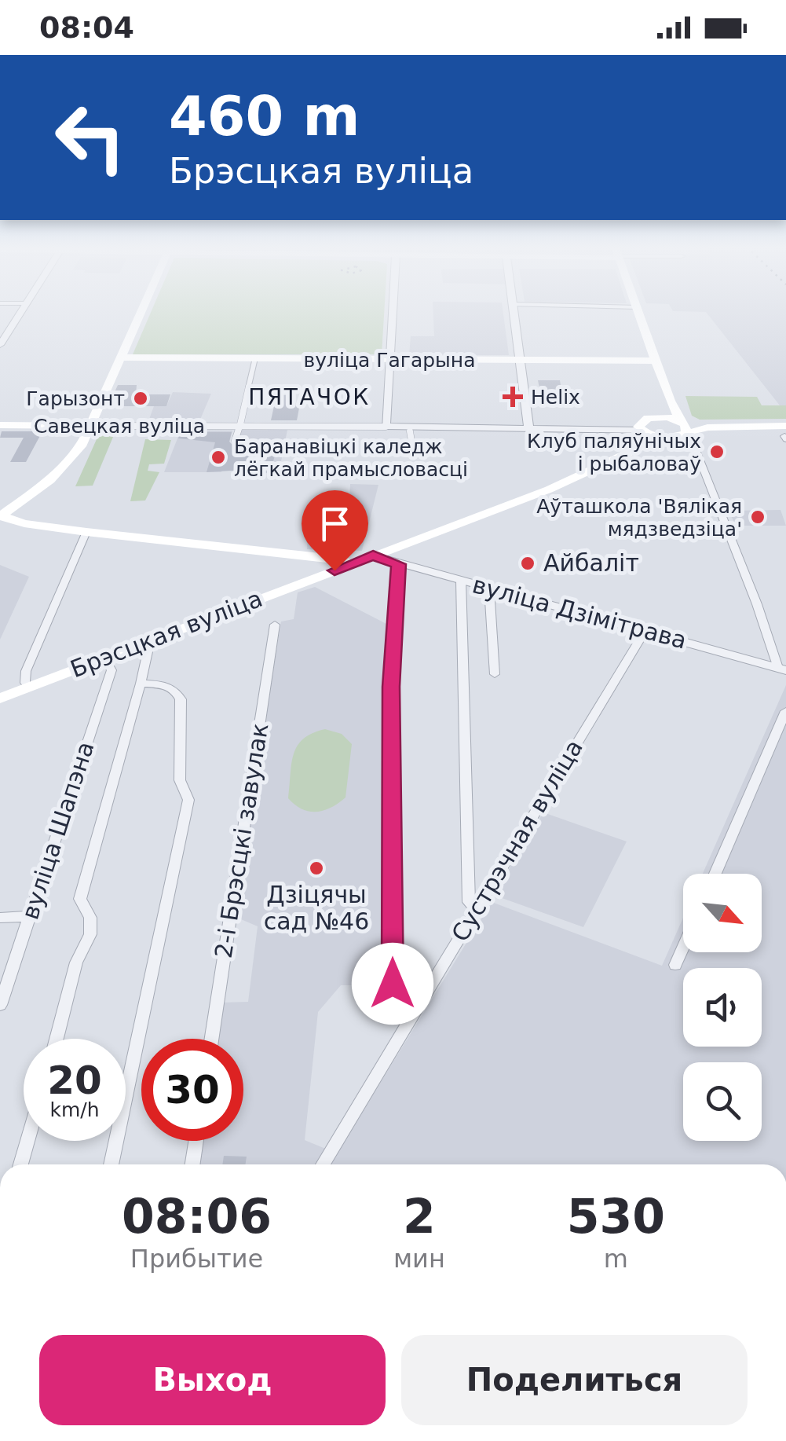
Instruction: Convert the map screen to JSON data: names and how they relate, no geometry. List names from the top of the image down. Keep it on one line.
{"streets":{"main road":["вуліца Гагарына","Савецкая вуліца","Брэсцкая вуліца"],"street":["вуліца Дзімітрава","вуліца Шапэна","2-і Брэсцкі завулак","Сустрэчная вуліца"]},"crossings":[["вуліца Дзімітрава","Брэсцкая вуліца"],["вуліца Дзімітрава","Сустрэчная вуліца"],["Брэсцкая вуліца","вуліца Шапэна"]],"districts":["ПЯТАЧОК"],"places":{"health":["Helix"],"other":["Гарызонт","Клуб паляўнічых і рыбаловаў","Баранавіцкі каледж лёгкай прамысловасці","Аўташкола 'Вялікая мядзведзіца'","Айбаліт","Дзіцячы сад №46"]},"north":"bottom right","page":{"status":"08:04","turn":["460 m","Брэсцкая вуліца"],"speed":"20 km/h","limit":"30","eta":["08:06","Прибытие","2","мин","530","m"],"buttons":["Выход","Поделиться"]}}
